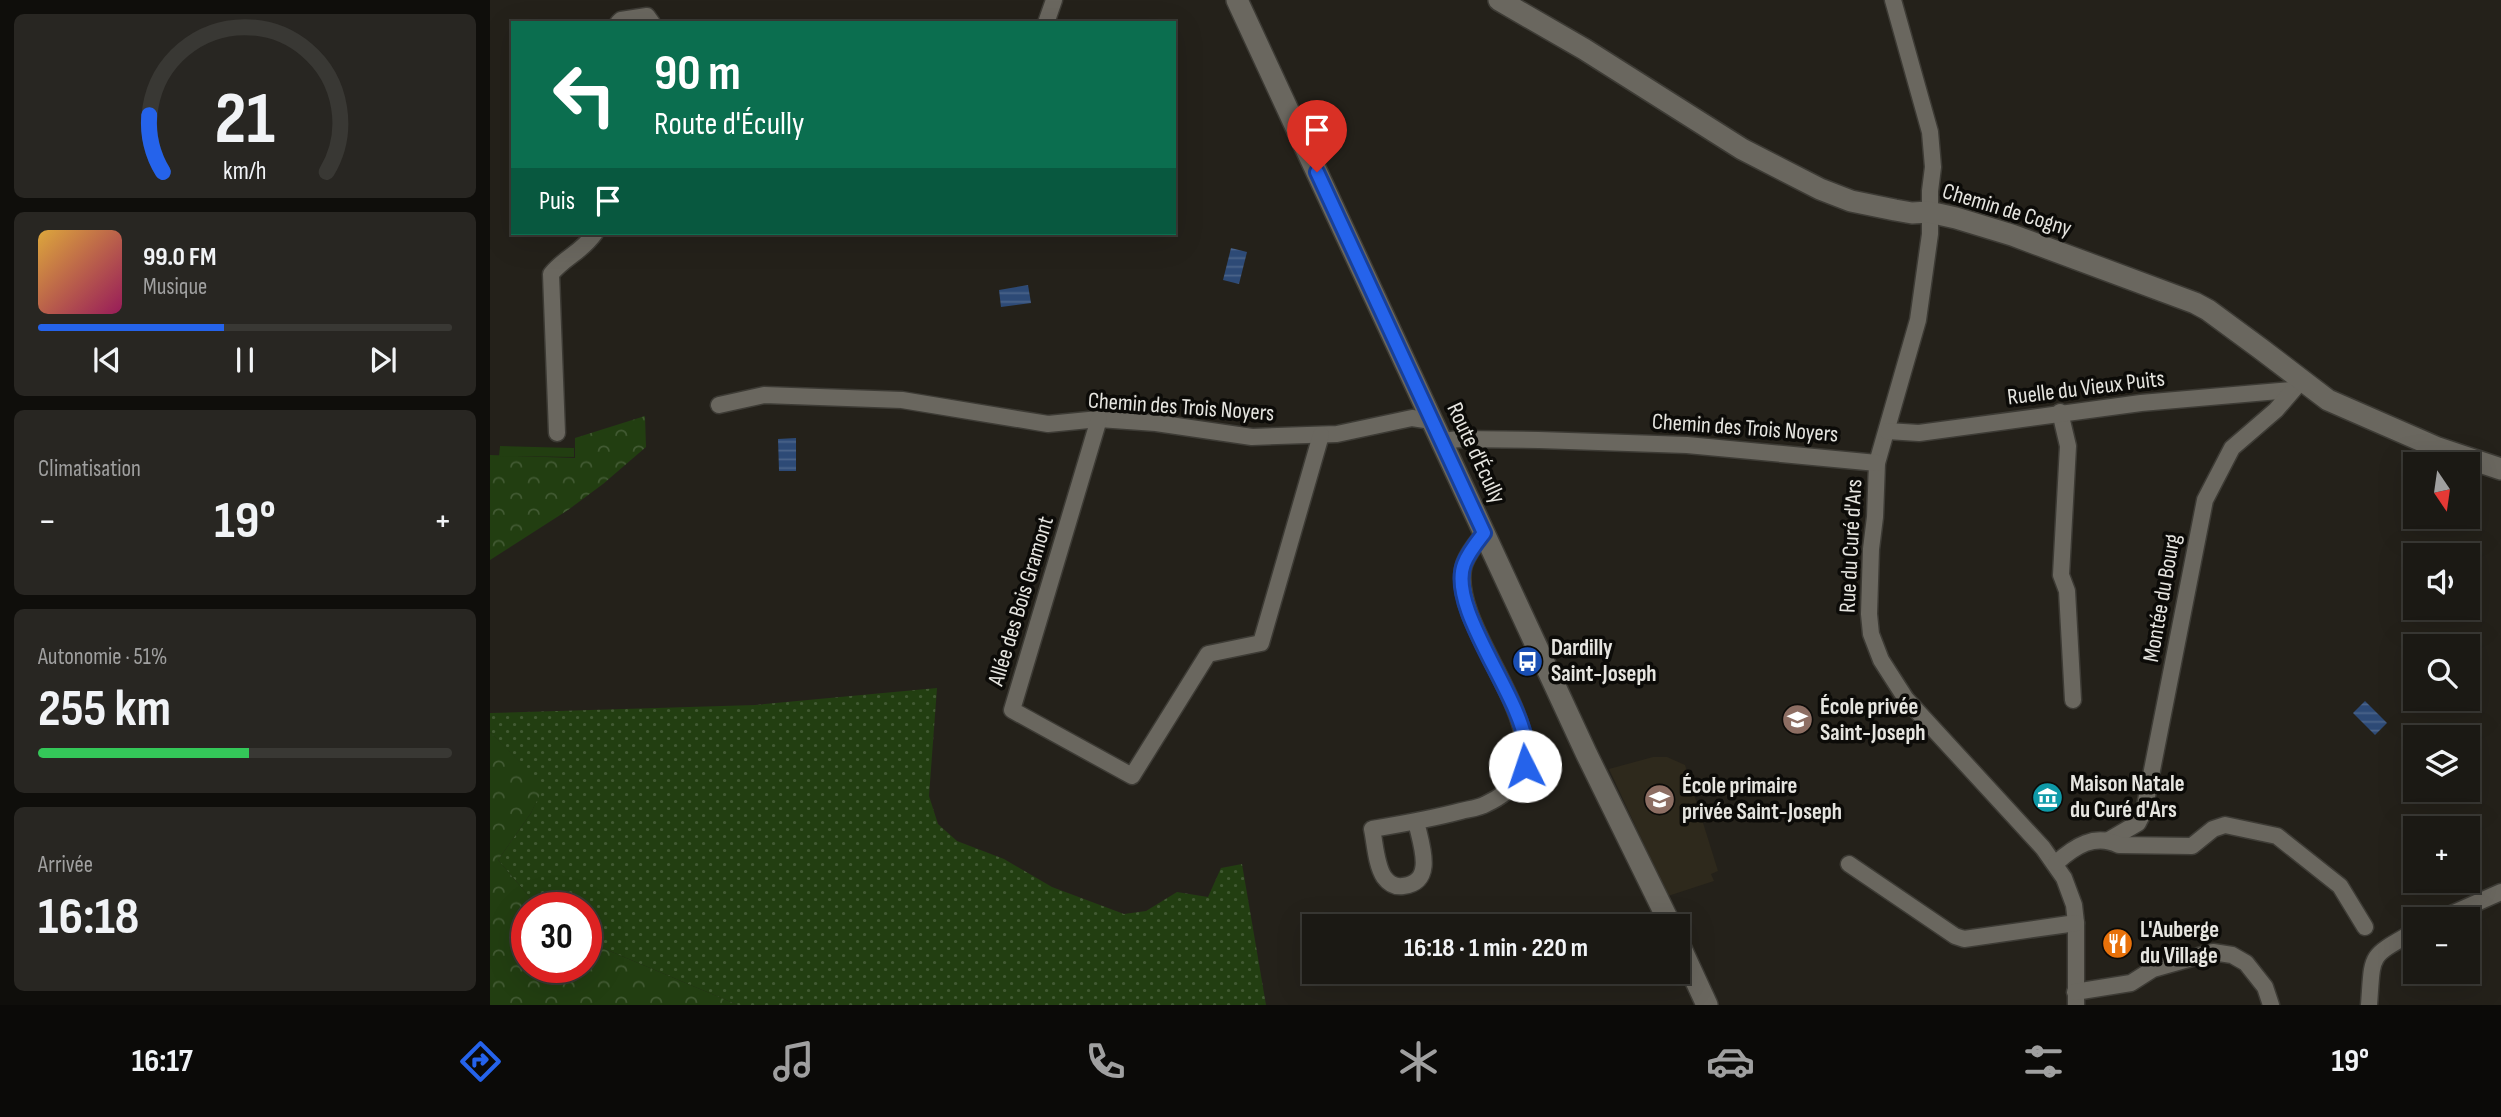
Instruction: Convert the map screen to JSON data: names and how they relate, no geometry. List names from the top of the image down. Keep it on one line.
{"streets":{"street":["Chemin de Cogny","Ruelle du Vieux Puits","Chemin des Trois Noyers","Route d'Écully","Rue du Curé d'Ars","Montée du Bourg","Allée des Bois Gramont"]},"crossings":[["Chemin de Cogny","Ruelle du Vieux Puits"],["Chemin de Cogny","Rue du Curé d'Ars"],["Chemin de Cogny","Montée du Bourg"],["Ruelle du Vieux Puits","Rue du Curé d'Ars"],["Ruelle du Vieux Puits","Montée du Bourg"],["Chemin des Trois Noyers","Route d'Écully"],["Chemin des Trois Noyers","Rue du Curé d'Ars"],["Chemin des Trois Noyers","Allée des Bois Gramont"]],"places":{"bus stop":["Dardilly Saint-Joseph"],"school or university":["École privée Saint-Joseph","École primaire privée Saint-Joseph"],"museum":["Maison Natale du Curé d'Ars"],"restaurant":["L'Auberge du Village"]},"north":"bottom","page":{"turn":["90 m","Route d'Écully"],"then":"Puis","song":["99.0 FM","Musique"],"tile":["Climatisation",["Autonomie · 51%","255 km"],["Arrivée","16:18"]],"map_buttons":["+","−"],"heat":["−","19°","+"],"limit":"30","trip":"16:18 · 1 min · 220 m","tabs":["16:17","19°"],"gauge":["21","km/h"]}}
